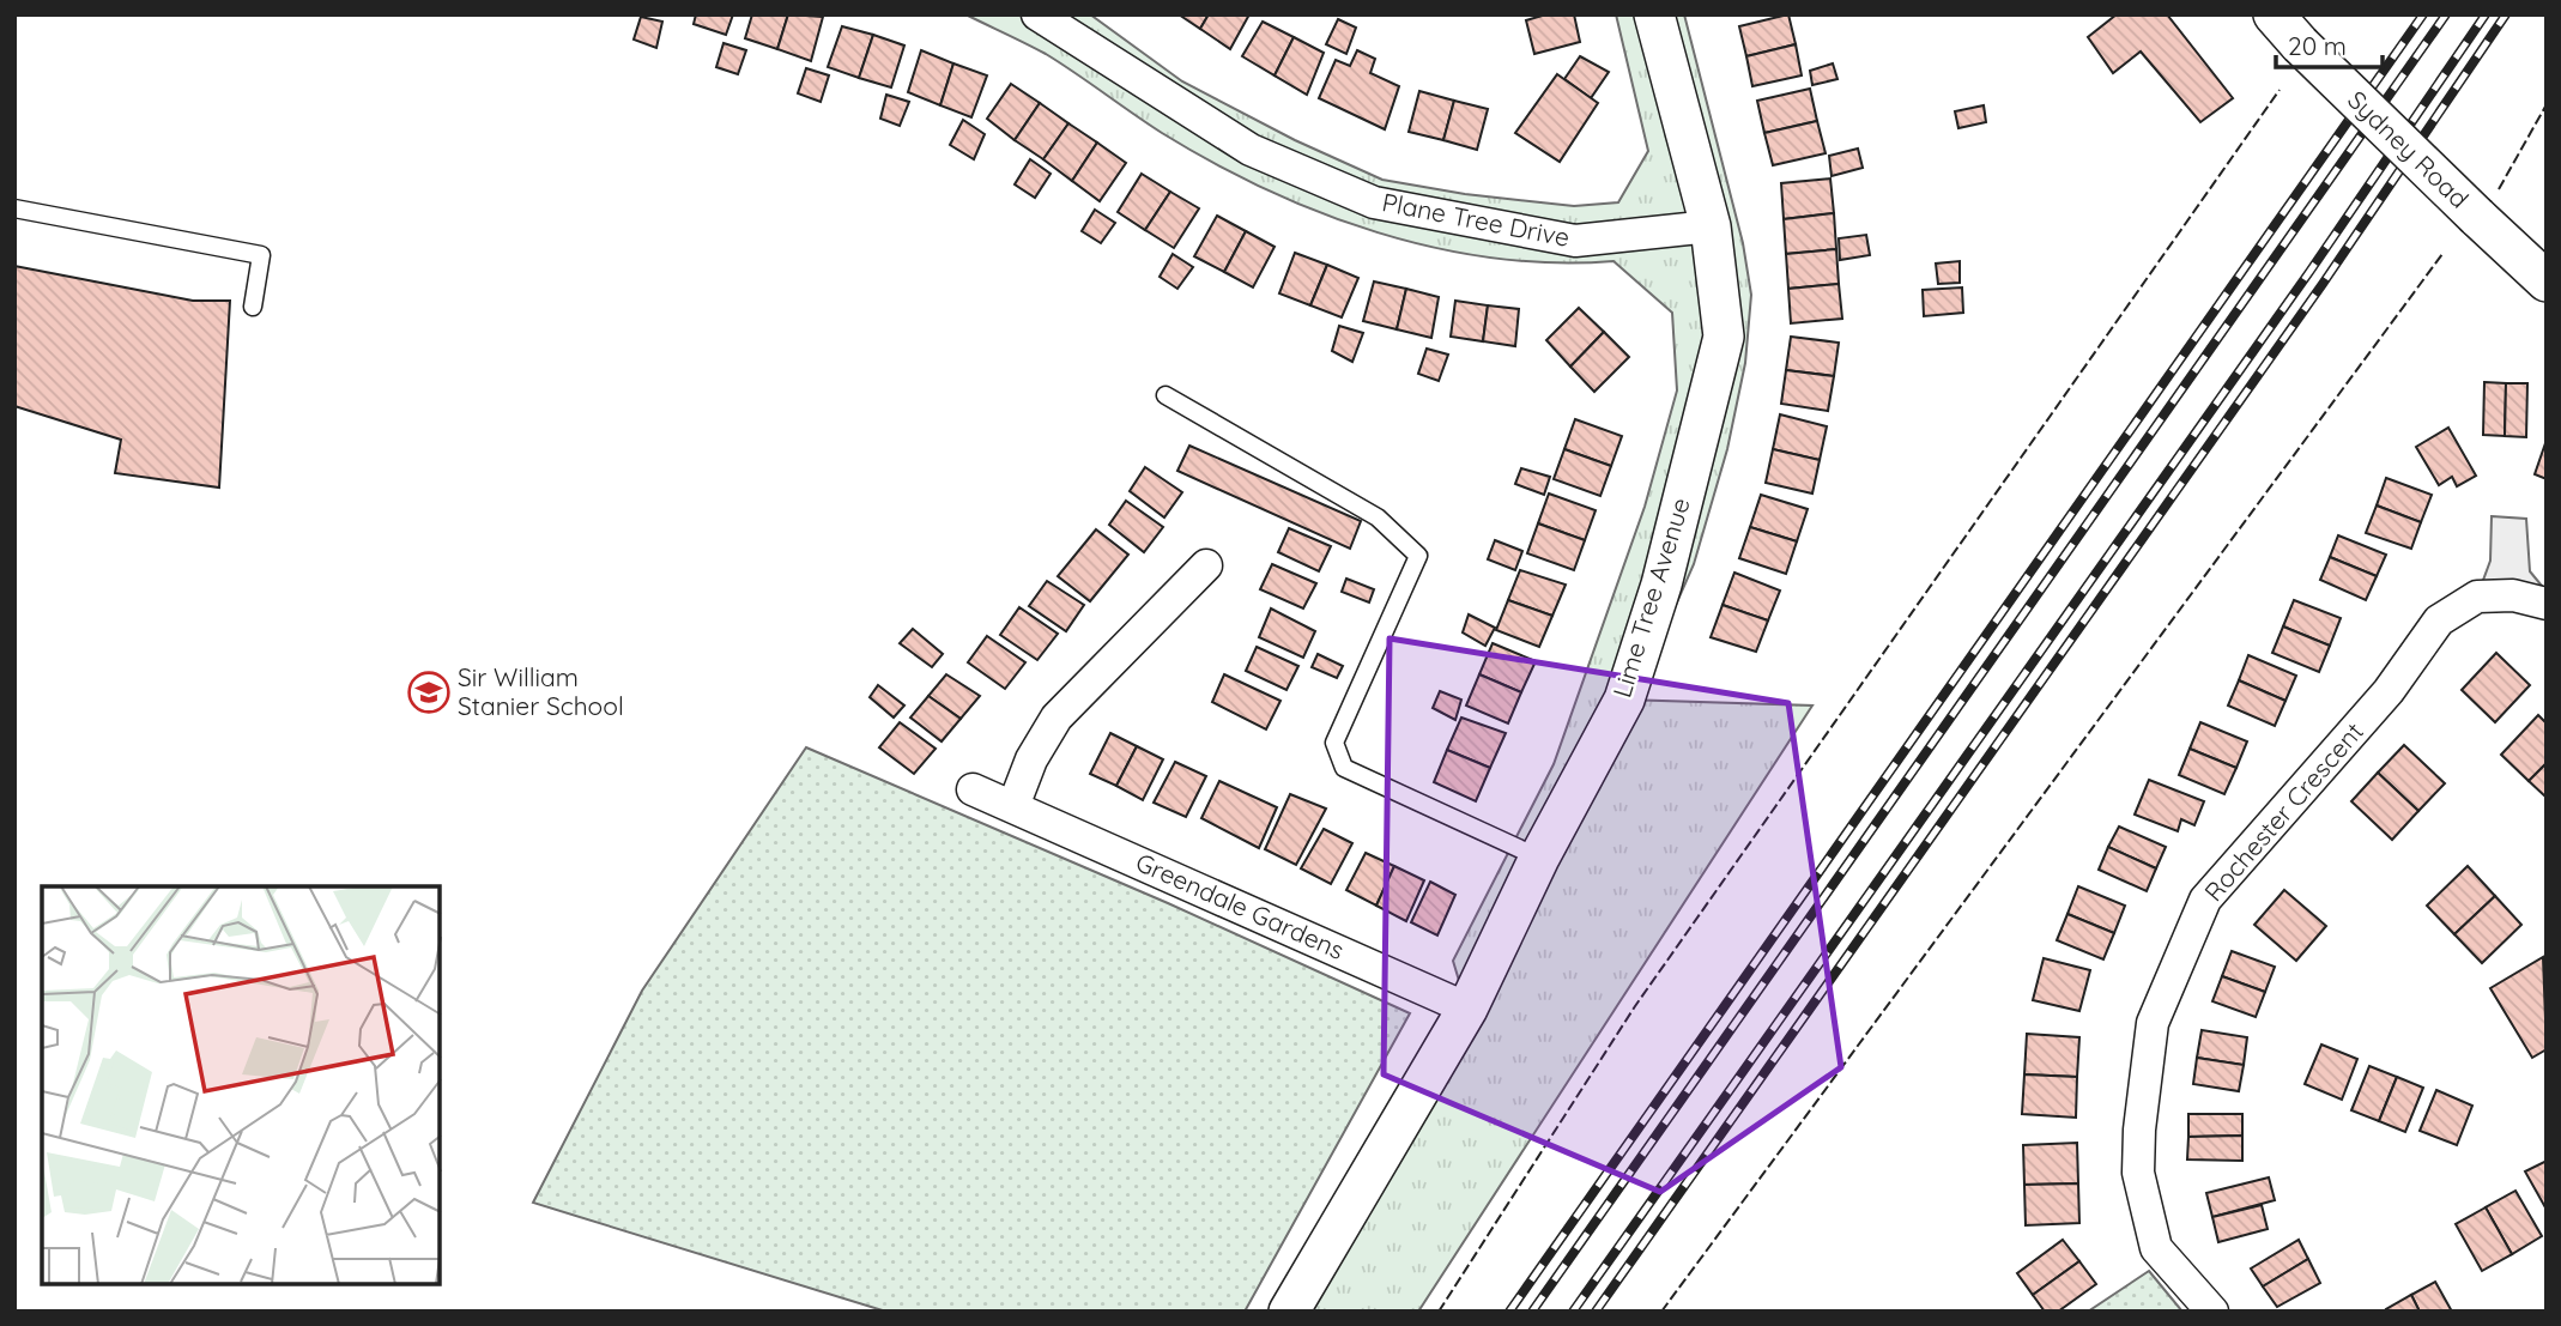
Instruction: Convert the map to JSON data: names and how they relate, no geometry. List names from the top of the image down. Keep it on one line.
{"streets":{"street":["Sydney Road","Plane Tree Drive","Lime Tree Avenue","Rochester Crescent","Greendale Gardens"]},"crossings":[["Plane Tree Drive","Lime Tree Avenue"],["Lime Tree Avenue","Greendale Gardens"]],"places":{"school or university":["Sir William Stanier School"]},"scale_bar":"20 m"}
